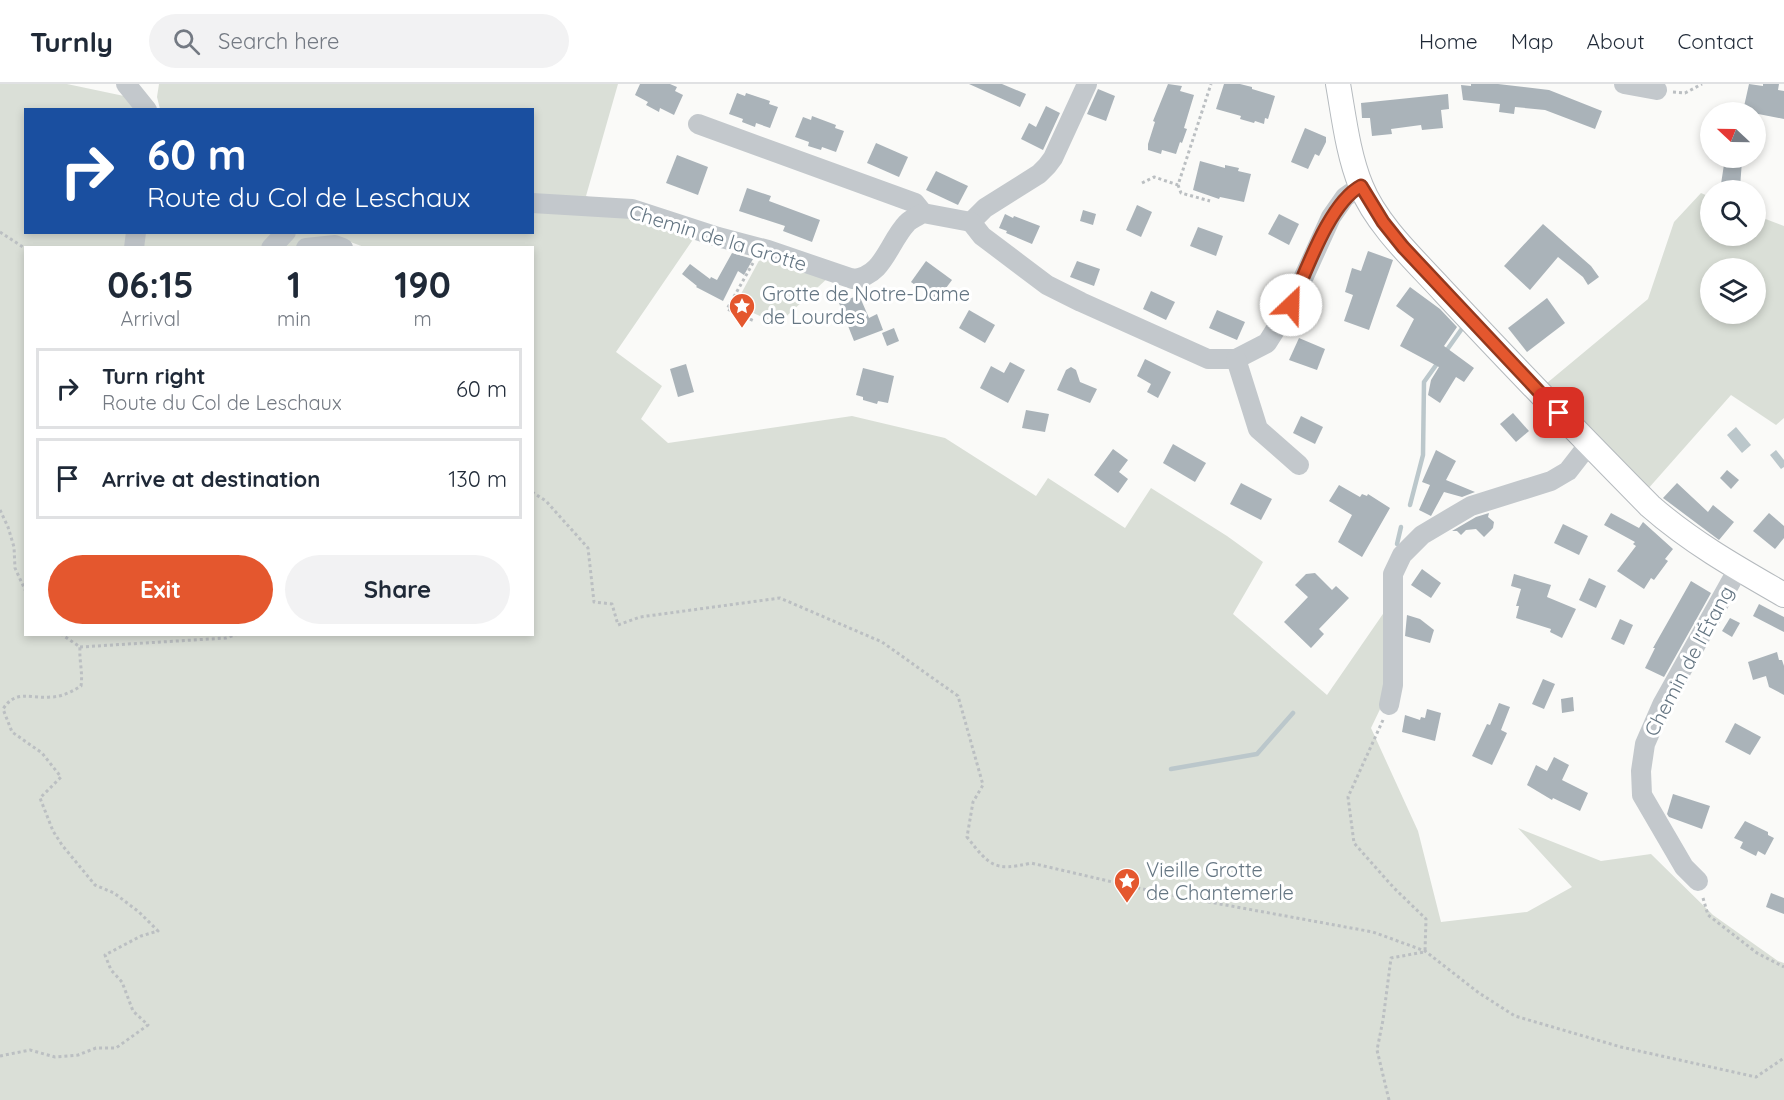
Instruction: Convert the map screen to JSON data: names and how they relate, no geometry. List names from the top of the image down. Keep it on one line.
{"streets":{"street":["Chemin de la Grotte","Chemin de l'Étang"]},"places":{"place":["Grotte de Notre-Dame de Lourdes","Vieille Grotte de Chantemerle"]},"north":"left","page":{"header":"Turnly","search":"Search here","nav":["Home","Map","About","Contact"],"turn":["60 m","Route du Col de Leschaux"],"eta":["06:15","Arrival","1","min","190","m"],"list":[{"name":"Turn right","note":"Route du Col de Leschaux","value":"60 m"},{"name":"Arrive at destination","value":"130 m"}],"buttons":["Exit","Share"]}}
